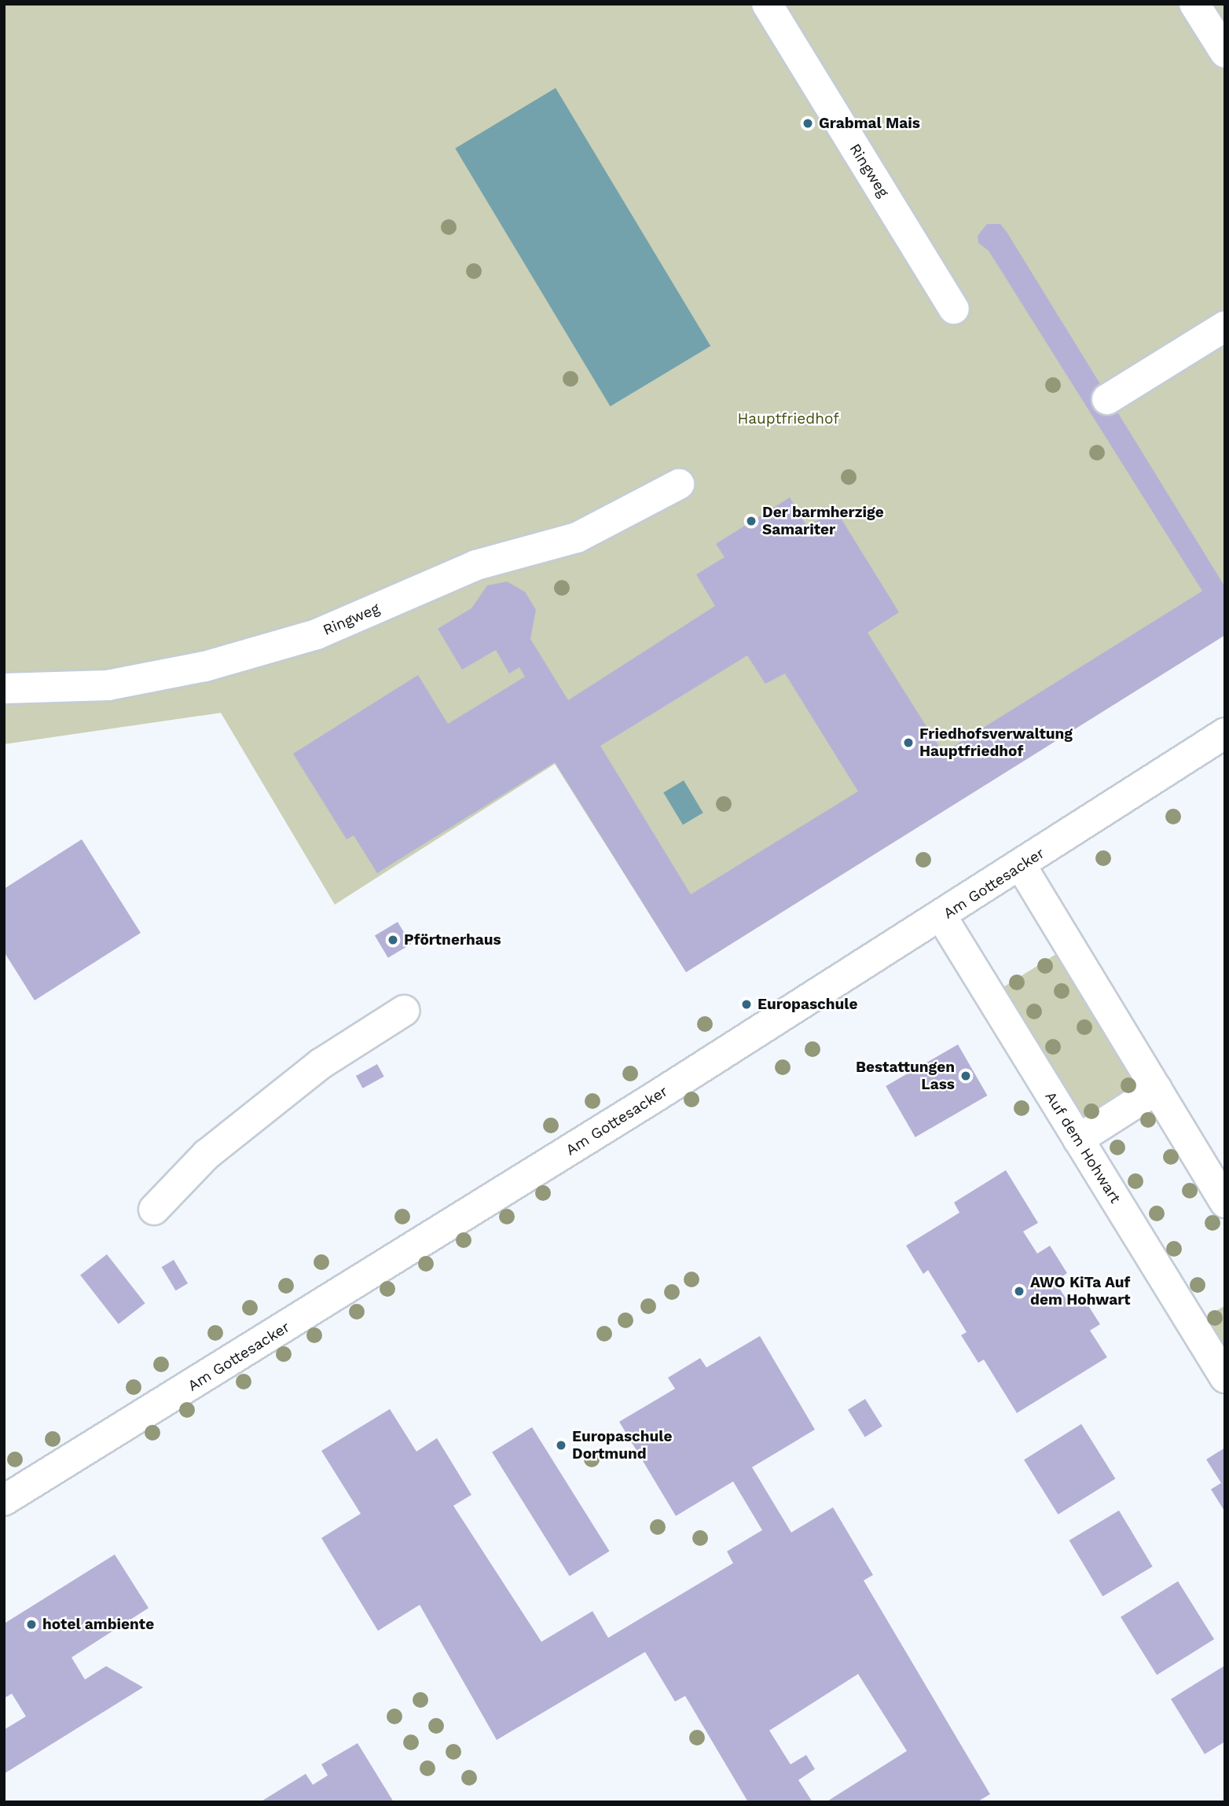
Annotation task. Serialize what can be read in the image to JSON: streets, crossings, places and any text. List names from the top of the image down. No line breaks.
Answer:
{"streets":{"street":["Ringweg","Am Gottesacker","Auf dem Hohwart"]},"crossings":[["Am Gottesacker","Auf dem Hohwart"]],"parks":["Hauptfriedhof"],"places":["Grabmal Mais","Der barmherzige Samariter","Friedhofsverwaltung Hauptfriedhof","Pförtnerhaus","Europaschule","Bestattungen Lass","AWO KiTa Auf dem Hohwart","Europaschule Dortmund","hotel ambiente"]}
